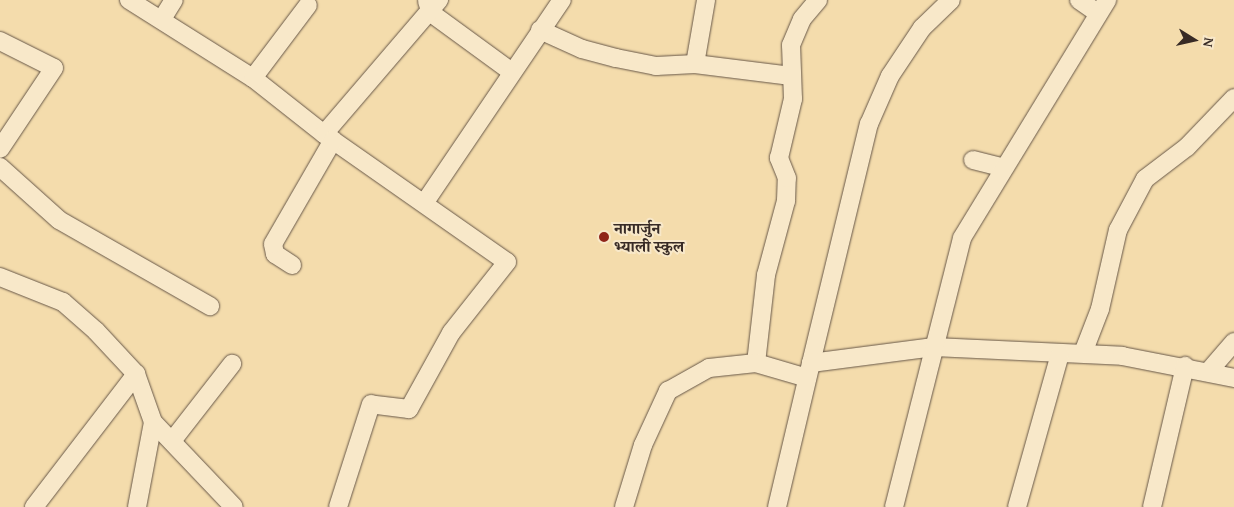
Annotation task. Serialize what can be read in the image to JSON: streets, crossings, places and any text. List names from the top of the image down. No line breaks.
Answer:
{"places":["नागार्जुन भ्याली स्कुल"],"north":"right"}
